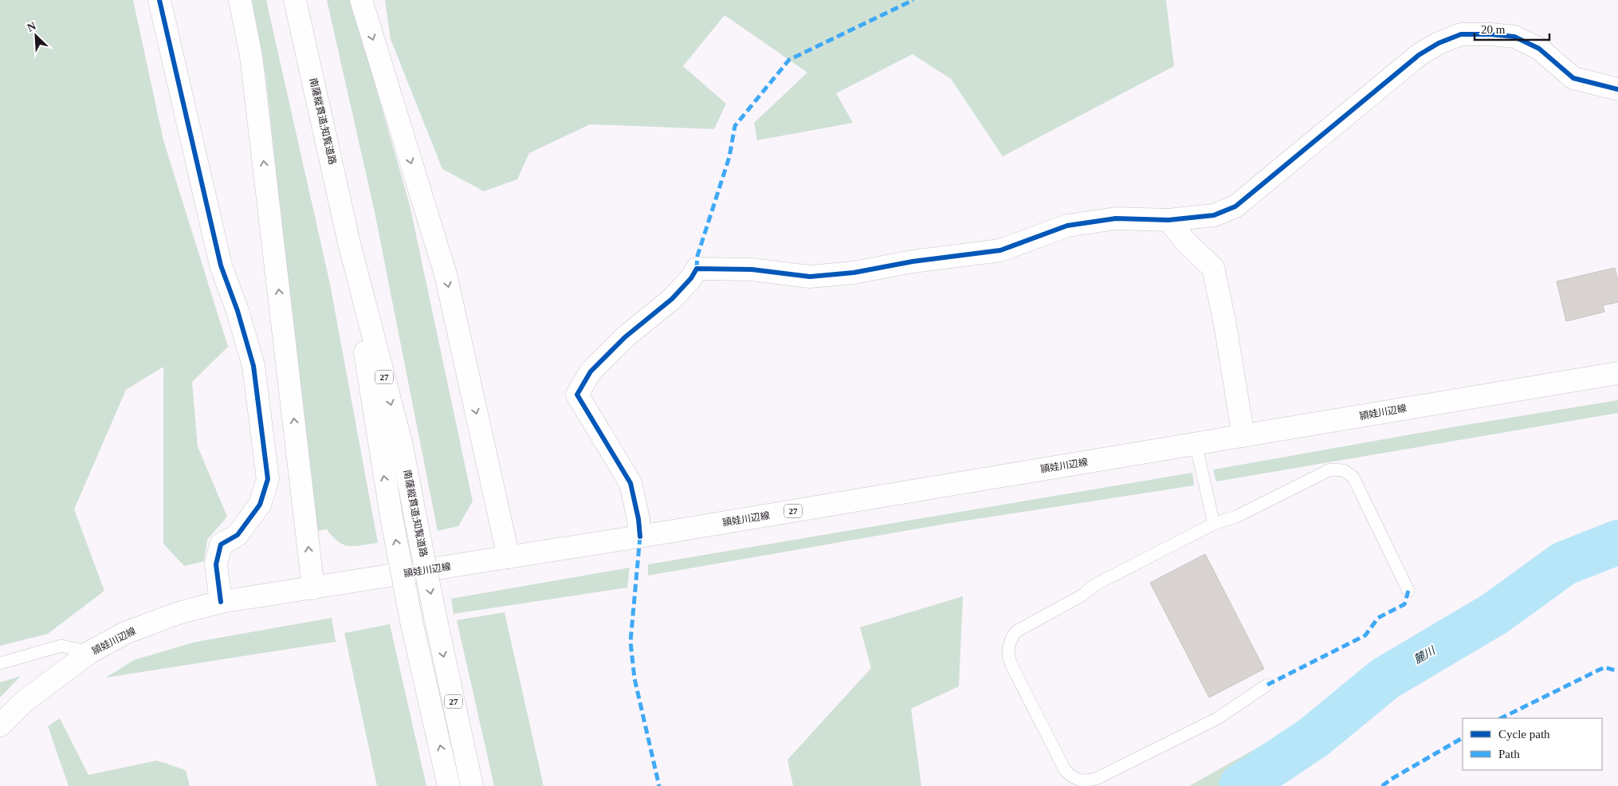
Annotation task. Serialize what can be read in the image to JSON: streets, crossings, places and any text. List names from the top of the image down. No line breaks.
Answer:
{"streets":{"main road":["南薩縦貫道;知覧道路","27","頴娃川辺線"]},"water":["麓川"],"legend":["Cycle path","Path"],"scale_bar":"20 m","north":"top left"}
